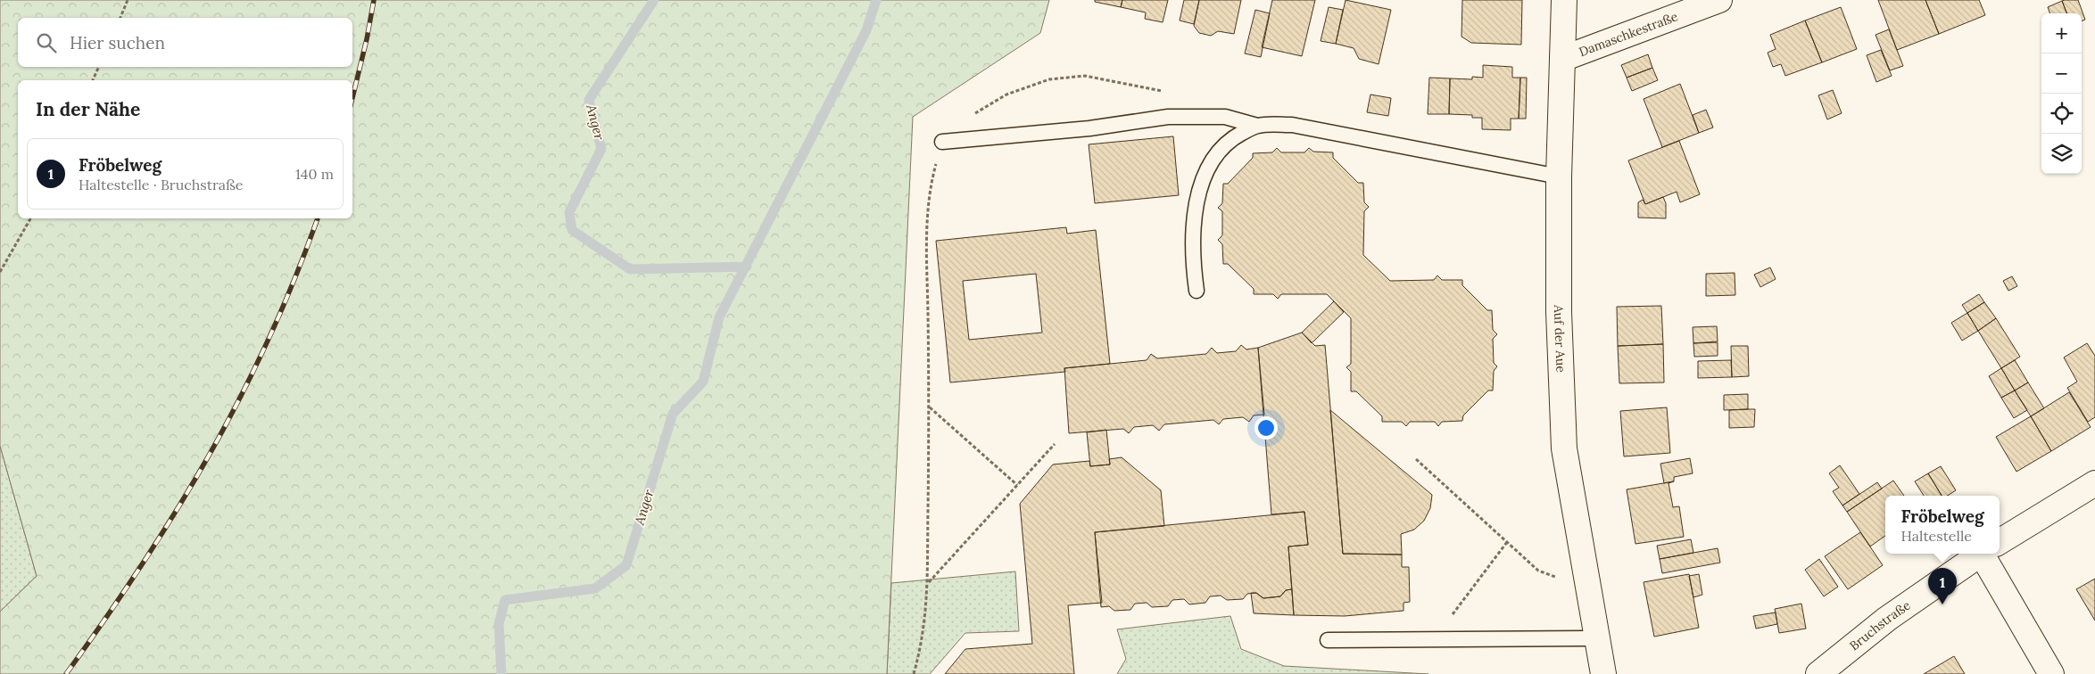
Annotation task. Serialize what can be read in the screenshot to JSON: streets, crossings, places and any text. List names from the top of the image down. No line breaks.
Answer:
{"streets":{"street":["Damaschkestraße","Auf der Aue","Bruchstraße"]},"crossings":[["Damaschkestraße","Auf der Aue"]],"water":["Anger"],"page":{"map_buttons":["+","−"],"search":"Hier suchen","heading":"In der Nähe","list":[{"mark":"1","name":"Fröbelweg","note":"Haltestelle · Bruchstraße","value":"140 m"}],"popup":["Fröbelweg","Haltestelle"],"pins":"1"}}
